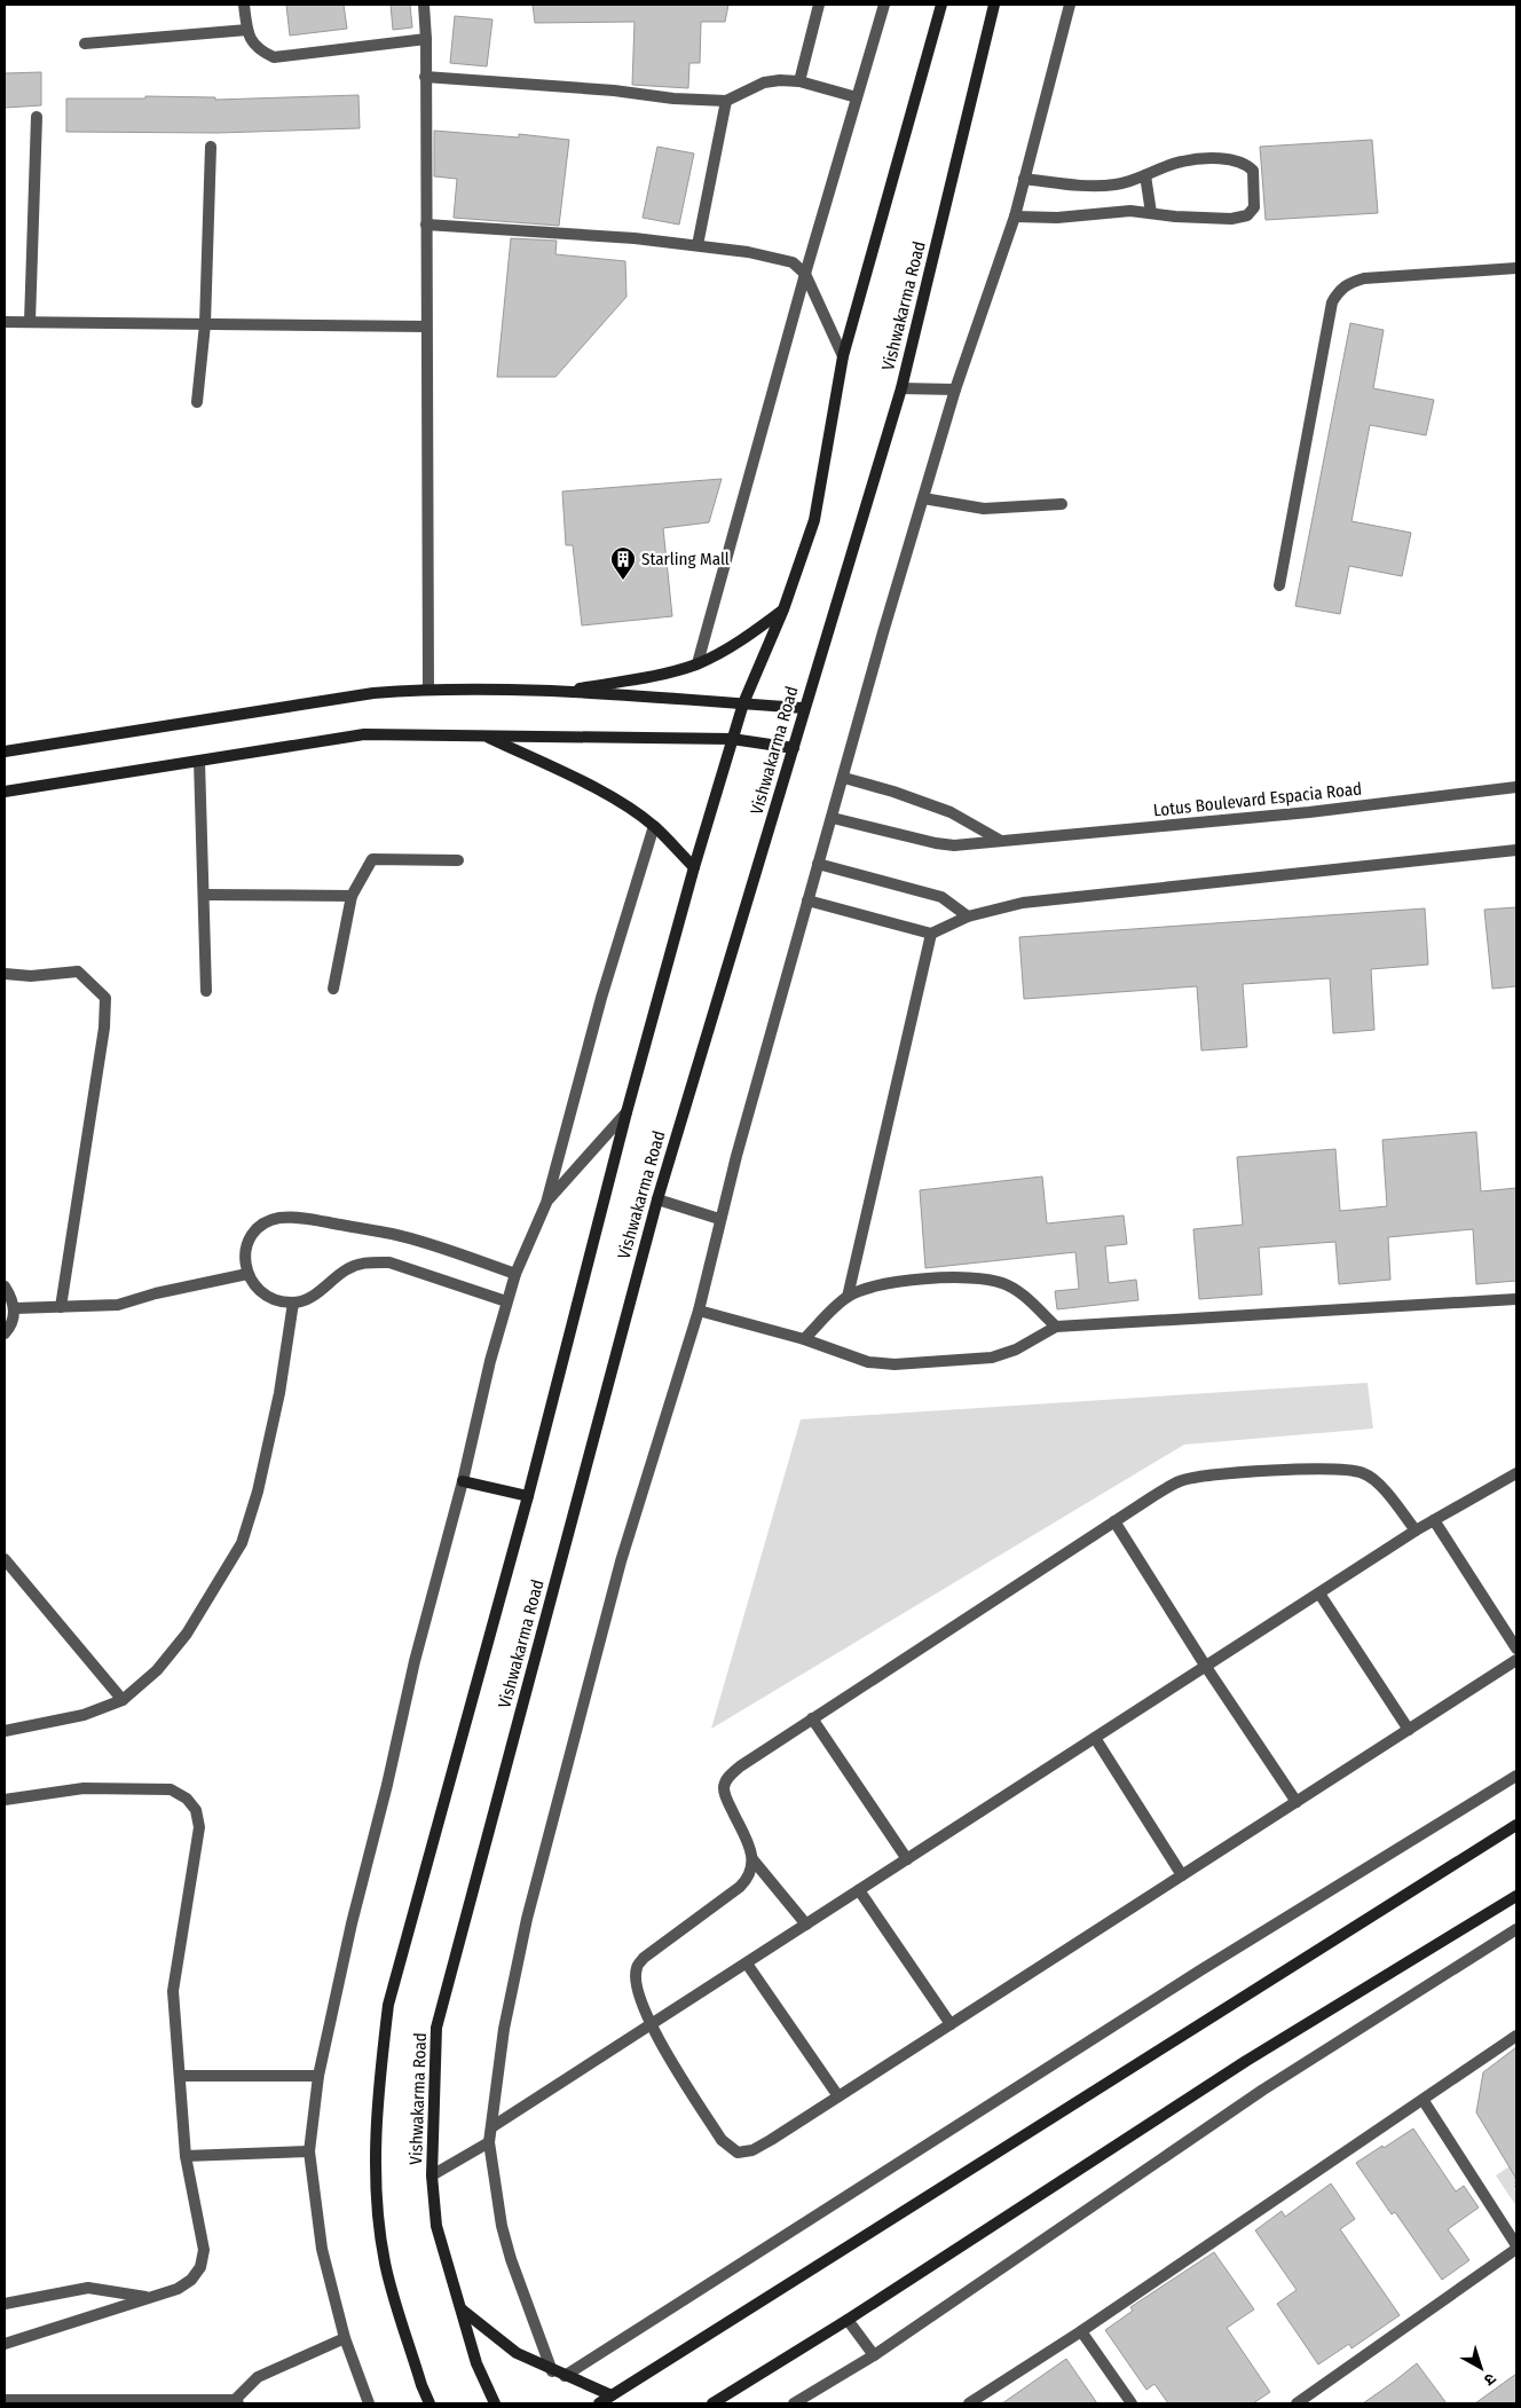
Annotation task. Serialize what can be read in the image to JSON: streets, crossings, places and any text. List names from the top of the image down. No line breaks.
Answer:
{"streets":{"street":["Vishwakarma Road","Lotus Boulevard Espacia Road"]},"places":{"building":["Starling Mall"]},"north":"bottom right"}
